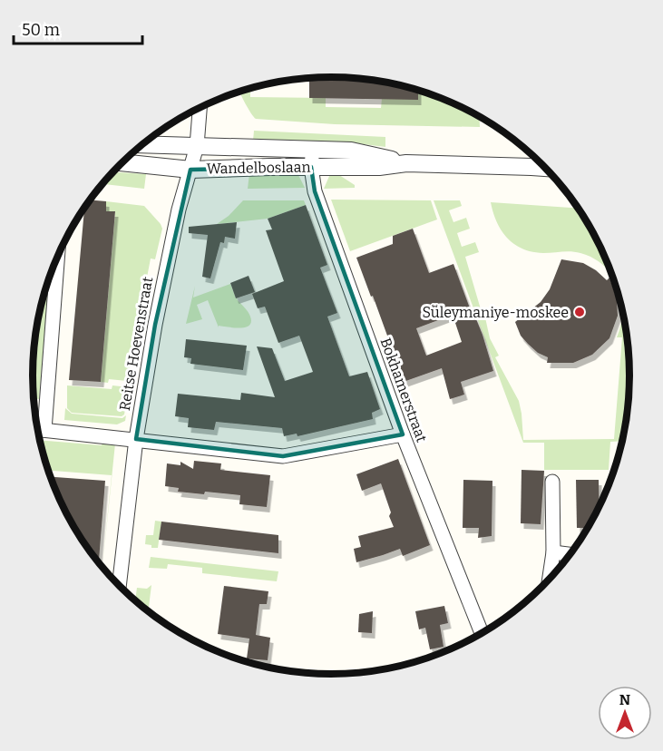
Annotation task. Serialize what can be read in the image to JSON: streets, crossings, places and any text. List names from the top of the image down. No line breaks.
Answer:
{"streets":{"street":["Wandelboslaan","Reitse Hoevenstraat","Bokhamerstraat"]},"crossings":[["Wandelboslaan","Reitse Hoevenstraat"],["Wandelboslaan","Bokhamerstraat"]],"places":["Süleymaniye-moskee"],"scale_bar":"50 m","north":"top"}
